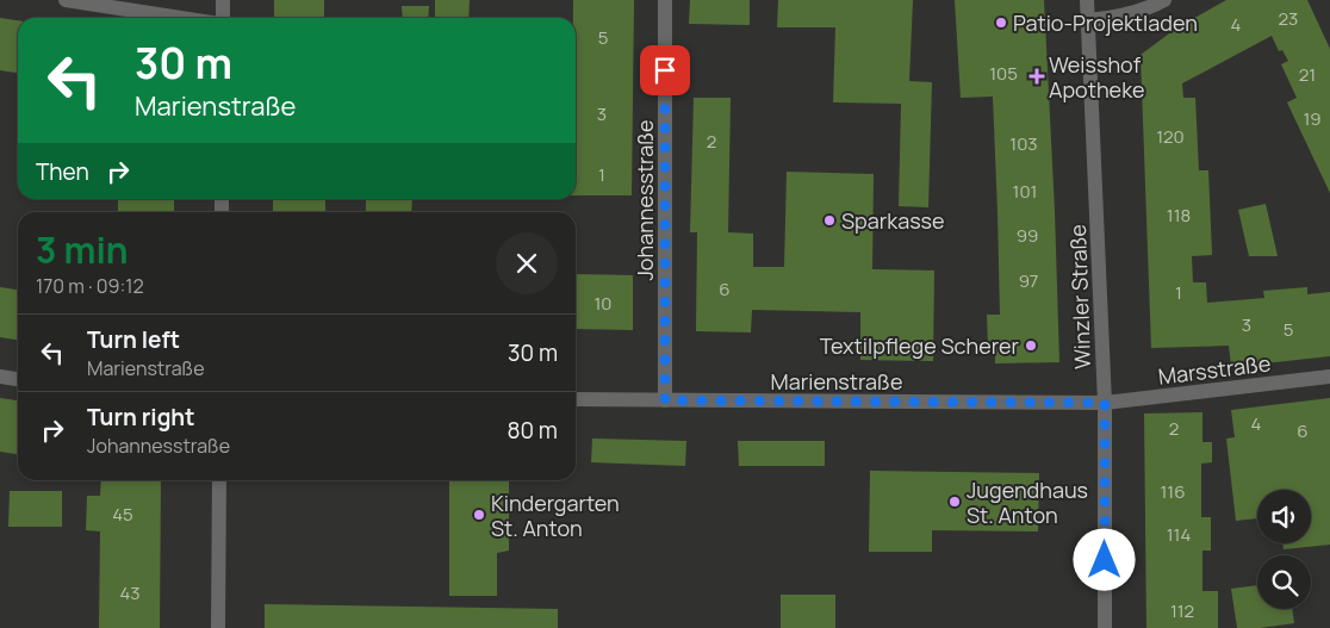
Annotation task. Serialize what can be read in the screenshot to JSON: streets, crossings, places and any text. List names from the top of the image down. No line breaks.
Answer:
{"streets":{"street":["Johannesstraße","Winzler Straße","Marsstraße","Marienstraße"]},"crossings":[["Johannesstraße","Marienstraße"],["Winzler Straße","Marsstraße"],["Winzler Straße","Marienstraße"],["Marsstraße","Marienstraße"]],"places":{"other":["Patio-Projektladen","Sparkasse","Textilpflege Scherer","Jugendhaus St. Anton","Kindergarten St. Anton"],"health":["Weisshof Apotheke"]},"house_numbers":["23","4","5","105","21","3","19","120","2","103","1","101","118","99","97","6","1","10","3","5","4","2","6","116","45","114","43","112"],"page":{"turn":["30 m","Marienstraße"],"then":"Then","heading":["3 min","170 m · 09:12"],"list":[{"name":"Turn left","note":"Marienstraße","value":"30 m"},{"name":"Turn right","note":"Johannesstraße","value":"80 m"}]}}
